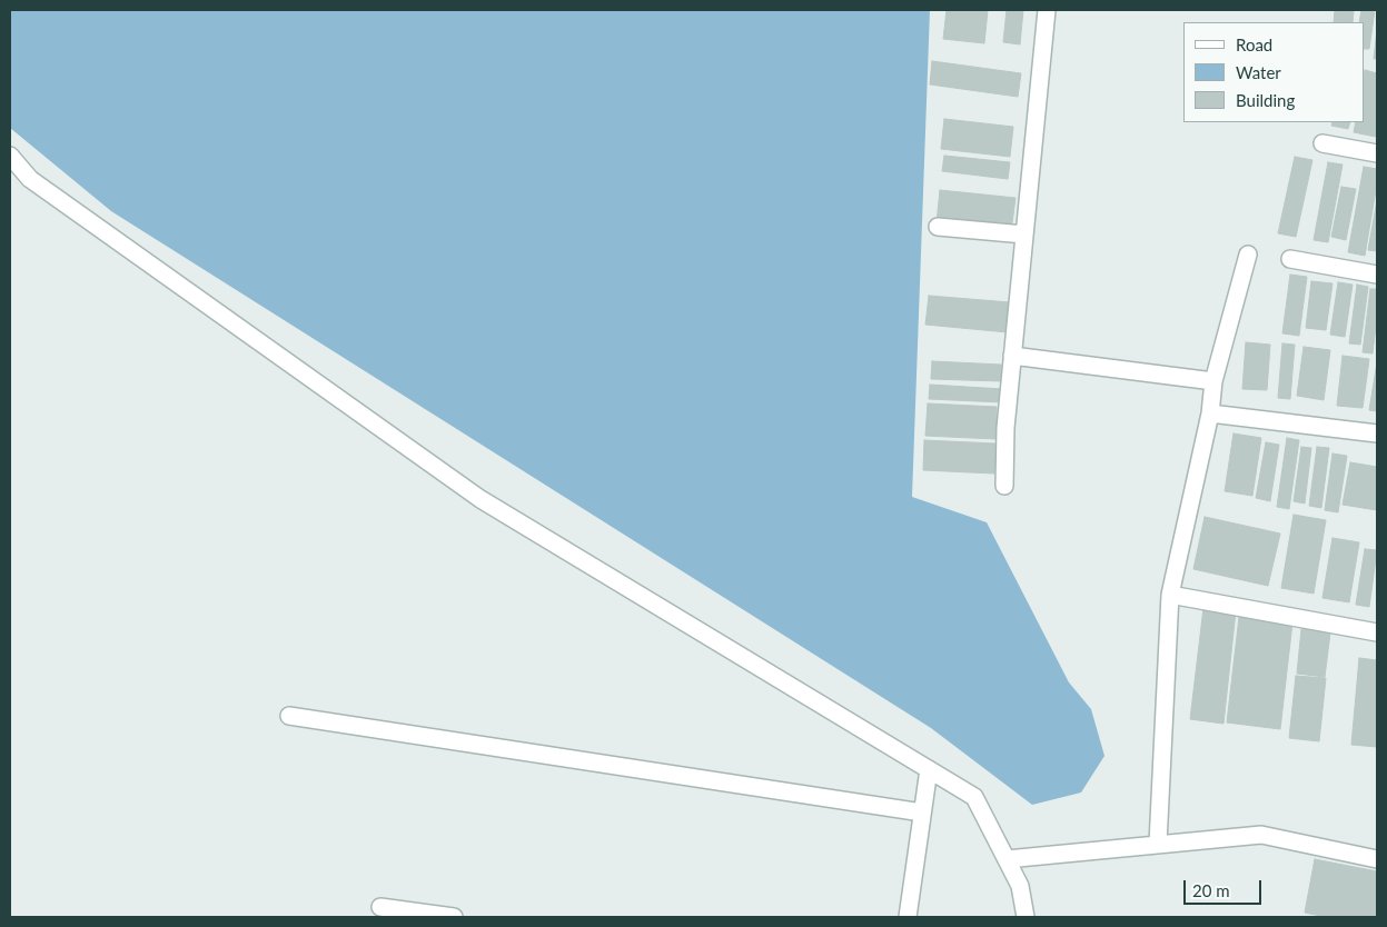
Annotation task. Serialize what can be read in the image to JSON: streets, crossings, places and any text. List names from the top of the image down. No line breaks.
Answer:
{"legend":["Road","Water","Building"],"scale_bar":"20 m"}
